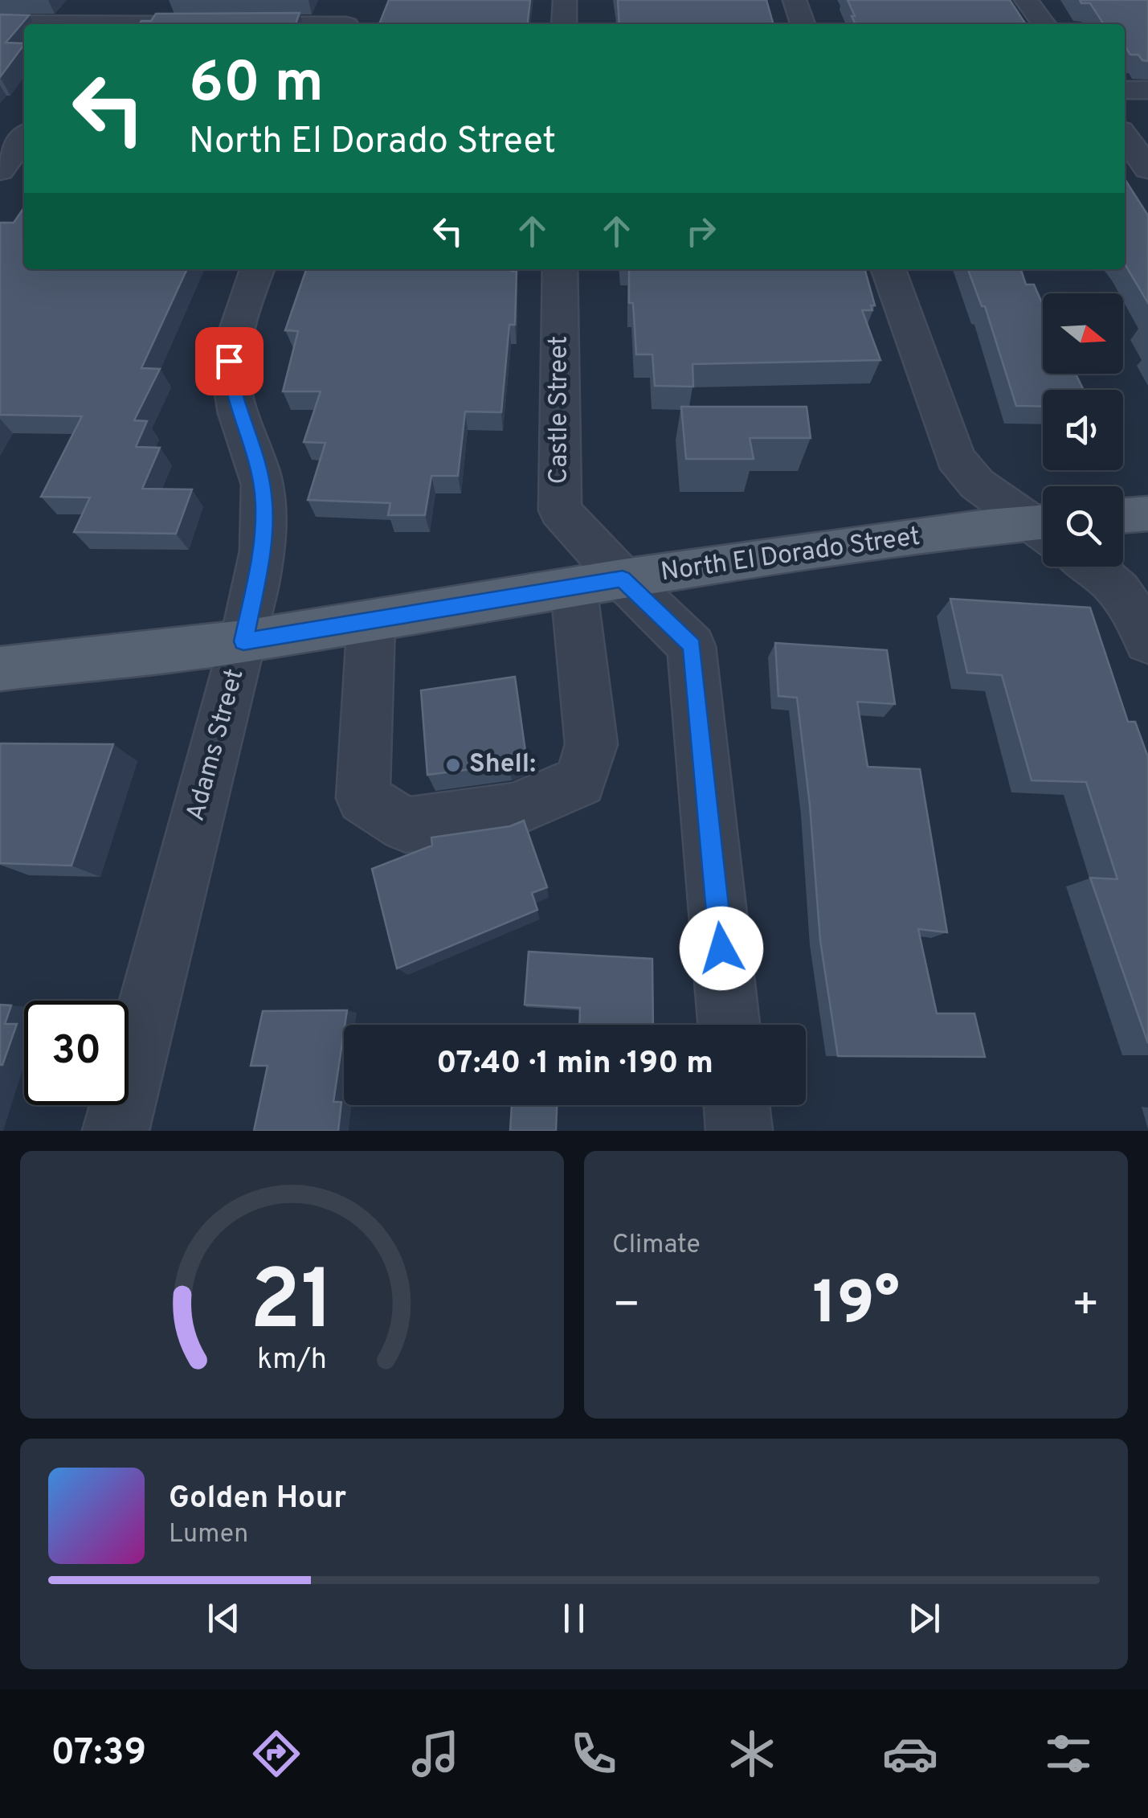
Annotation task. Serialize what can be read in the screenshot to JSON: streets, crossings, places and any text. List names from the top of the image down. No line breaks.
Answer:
{"streets":{"main road":["North El Dorado Street"],"street":["Castle Street","Adams Street"]},"crossings":[["Castle Street","North El Dorado Street"],["North El Dorado Street","Adams Street"]],"places":["Shell:"],"north":"right","page":{"turn":["60 m","North El Dorado Street"],"limit":"30","trip":"07:40 · 1 min · 190 m","tile":"Climate","heat":["−","19°","+"],"song":["Golden Hour","Lumen"],"tabs":"07:39","gauge":["21","km/h"]}}
